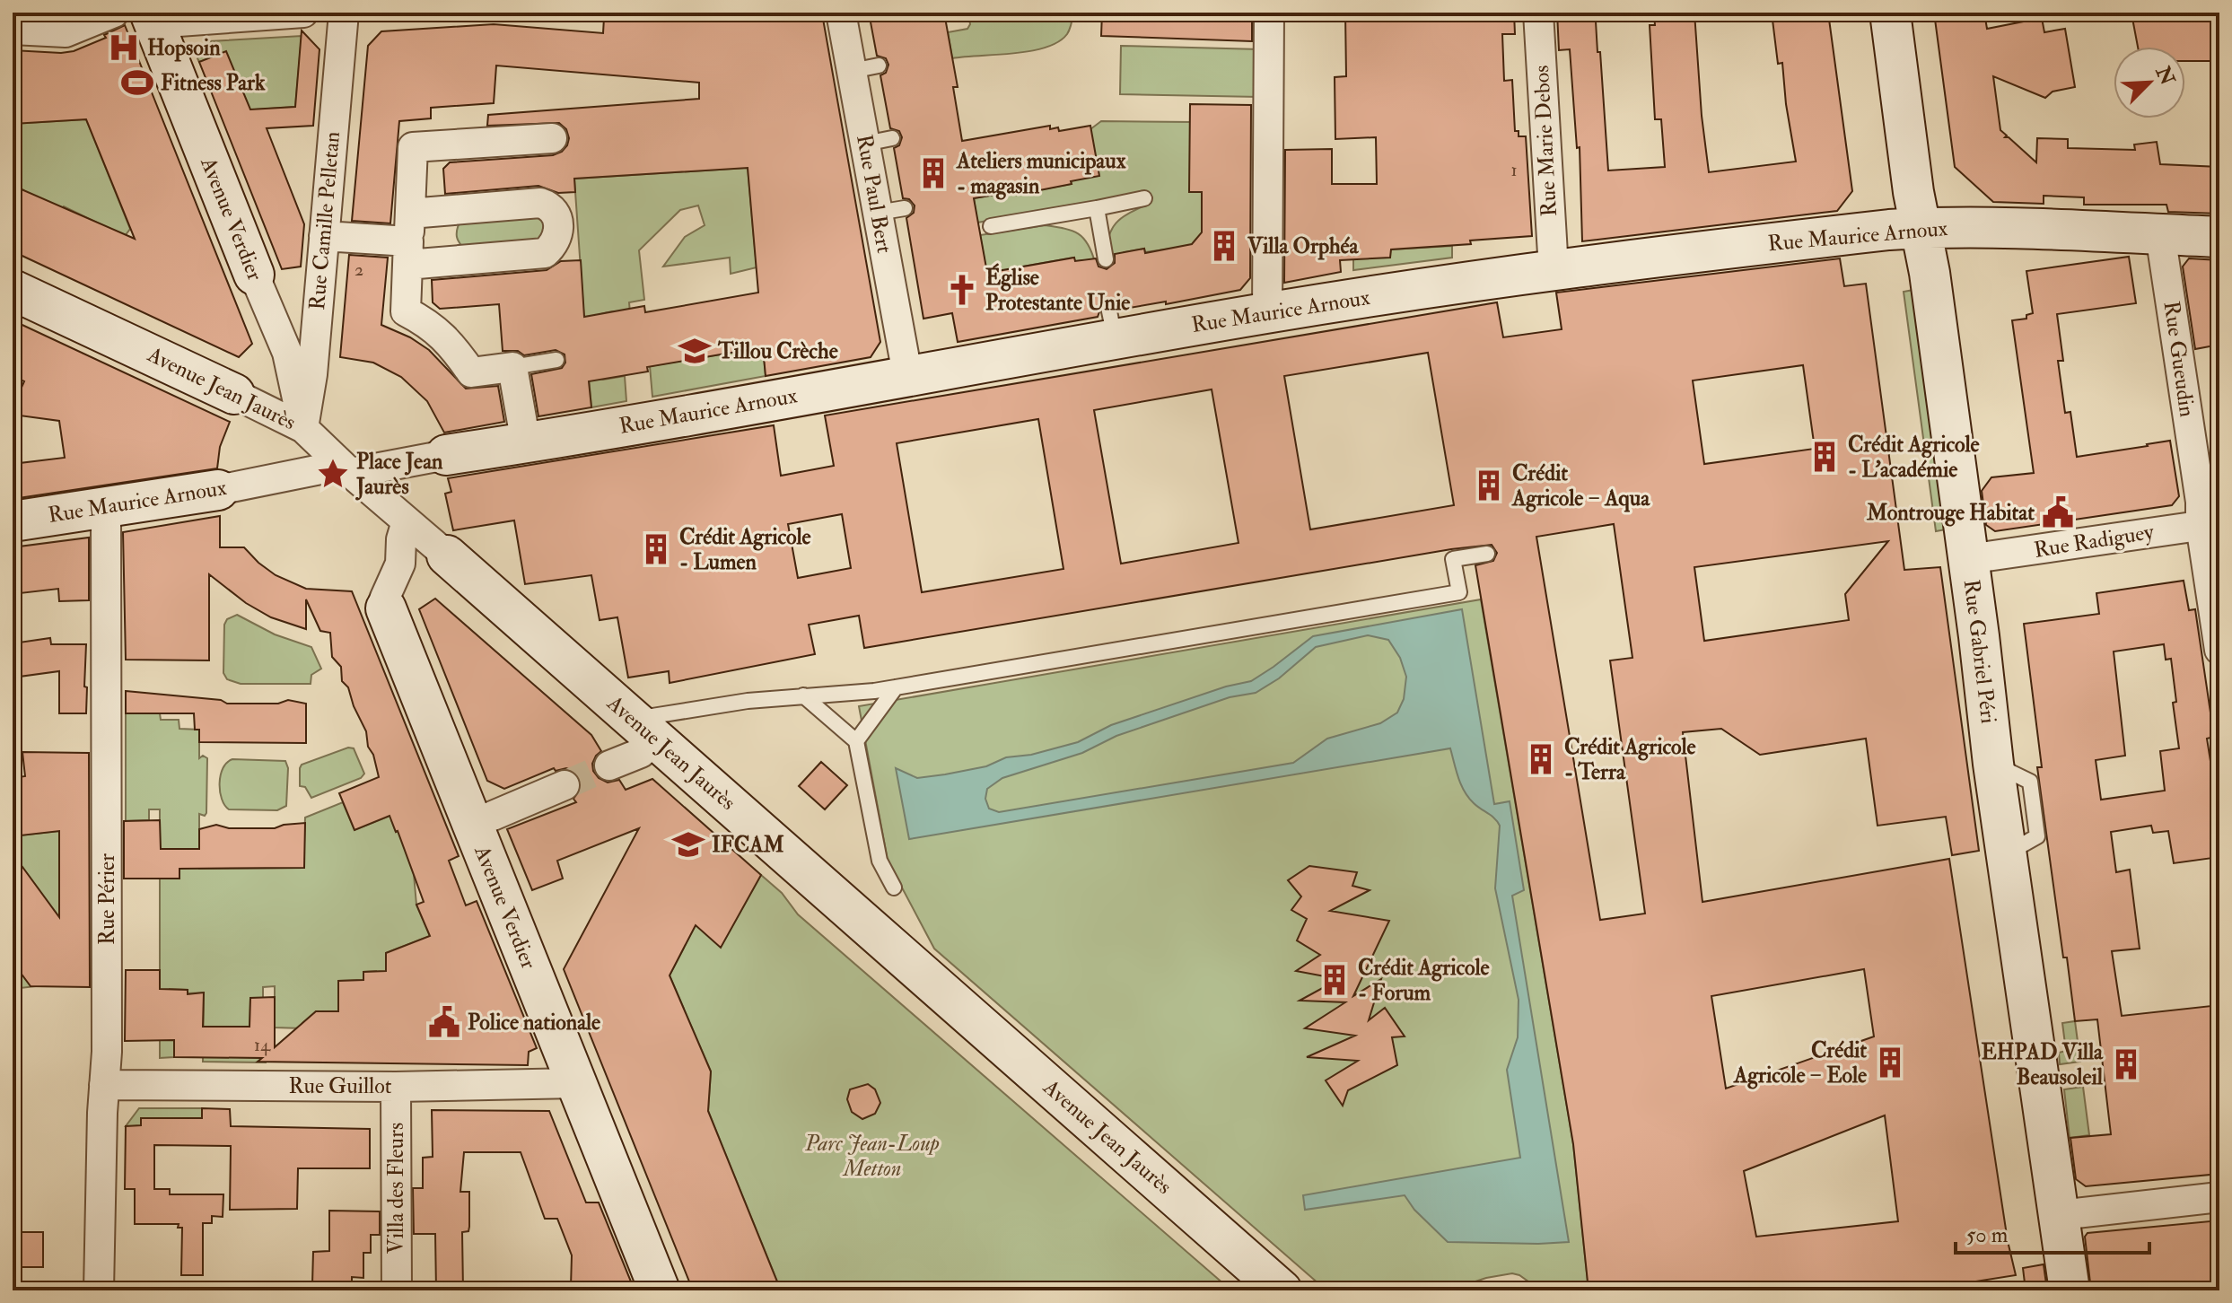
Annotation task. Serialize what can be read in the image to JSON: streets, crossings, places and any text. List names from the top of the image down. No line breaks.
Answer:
{"streets":{"street":["Rue Marie Debos","Rue Paul Bert","Avenue Verdier","Rue Camille Pelletan","Rue Maurice Arnoux","Rue Gueudin","Avenue Jean Jaurès","Rue Radiguey","Rue Gabriel Péri","Rue Périer","Rue Guillot","Villa des Fleurs"]},"crossings":[["Rue Marie Debos","Rue Maurice Arnoux"],["Rue Paul Bert","Rue Maurice Arnoux"],["Avenue Verdier","Rue Camille Pelletan"],["Avenue Verdier","Avenue Jean Jaurès"],["Avenue Verdier","Rue Guillot"],["Rue Camille Pelletan","Avenue Jean Jaurès"],["Rue Maurice Arnoux","Rue Gueudin"],["Rue Maurice Arnoux","Avenue Jean Jaurès"],["Rue Maurice Arnoux","Rue Gabriel Péri"],["Rue Maurice Arnoux","Rue Périer"],["Rue Gueudin","Rue Radiguey"],["Rue Radiguey","Rue Gabriel Péri"],["Rue Périer","Rue Guillot"],["Rue Guillot","Villa des Fleurs"]],"parks":["Parc Jean-Loup Metton"],"places":{"hospital":["Hopsoin"],"sports":["Fitness Park"],"building":["Ateliers municipaux - magasin","Villa Orphéa","Crédit Agricole - L'académie","Crédit Agricole − Aqua","Crédit Agricole - Lumen","Crédit Agricole - Terra","Crédit Agricole - Forum","Crédit Agricole − Eole","EHPAD Villa Beausoleil"],"church":["Église Protestante Unie"],"school or university":["Tillou Crèche","IFCAM"],"place":["Place Jean Jaurès"],"public building":["Montrouge Habitat","Police nationale"]},"house_numbers":["1","2","14"],"scale_bar":"50 m","north":"top right"}
